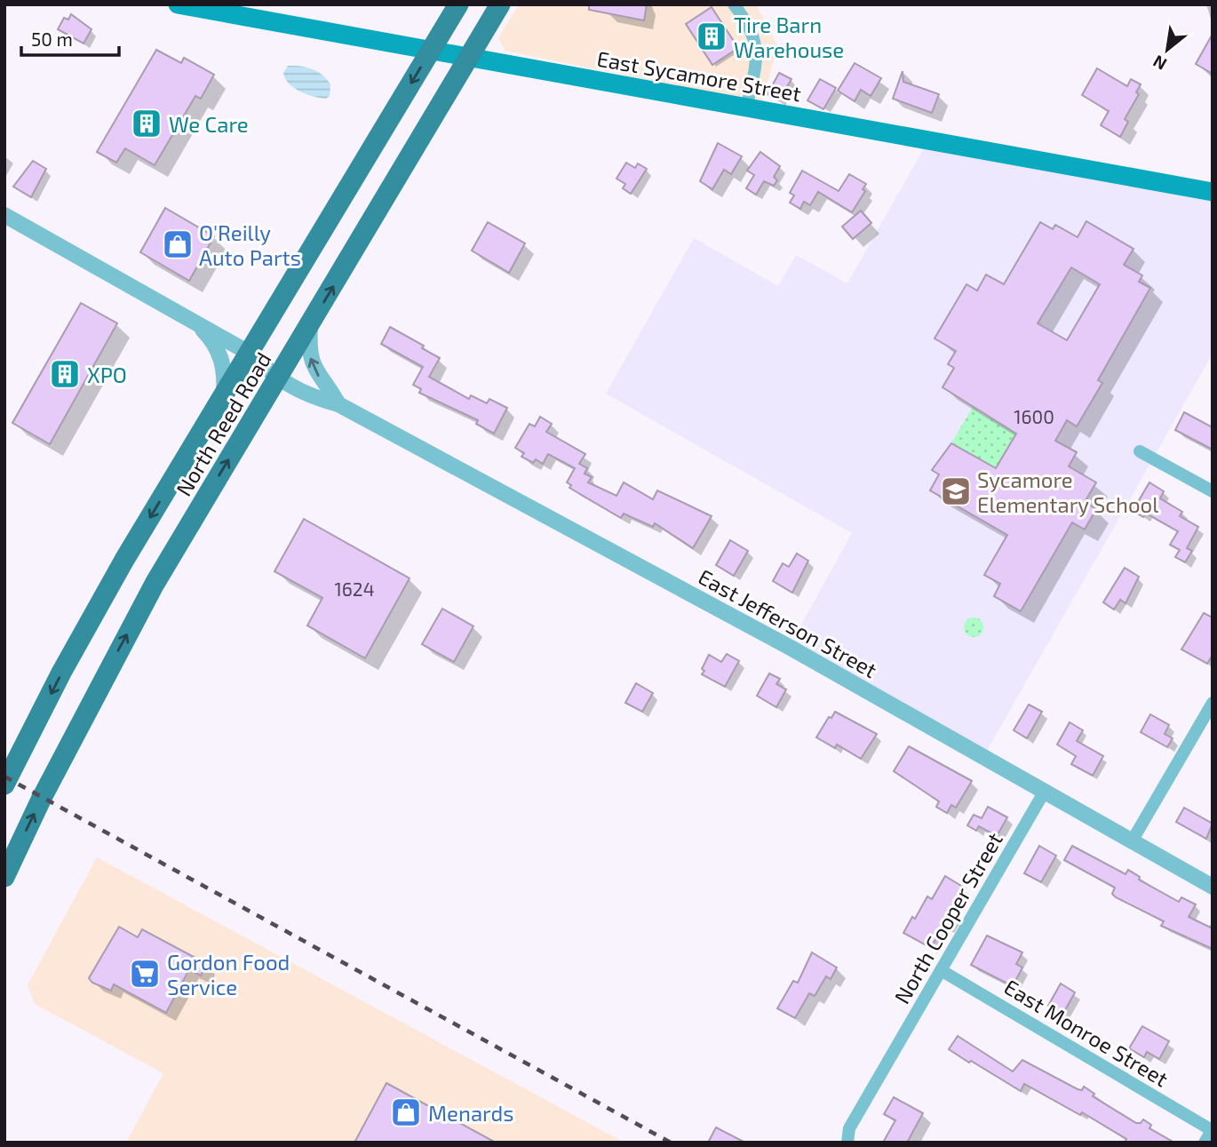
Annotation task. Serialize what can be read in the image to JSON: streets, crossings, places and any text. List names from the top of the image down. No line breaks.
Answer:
{"streets":{"main road":["East Sycamore Street","North Reed Road"],"street":["East Jefferson Street","North Cooper Street","East Monroe Street"]},"crossings":[["East Sycamore Street","North Reed Road"],["North Reed Road","East Jefferson Street"],["East Jefferson Street","North Cooper Street"],["North Cooper Street","East Monroe Street"]],"places":{"building":["Tire Barn Warehouse","We Care","XPO"],"shop":["O'Reilly Auto Parts","Menards"],"school or university":["Sycamore Elementary School"],"supermarket":["Gordon Food Service"]},"house_numbers":["1600","1624"],"scale_bar":"50 m","north":"bottom left"}
